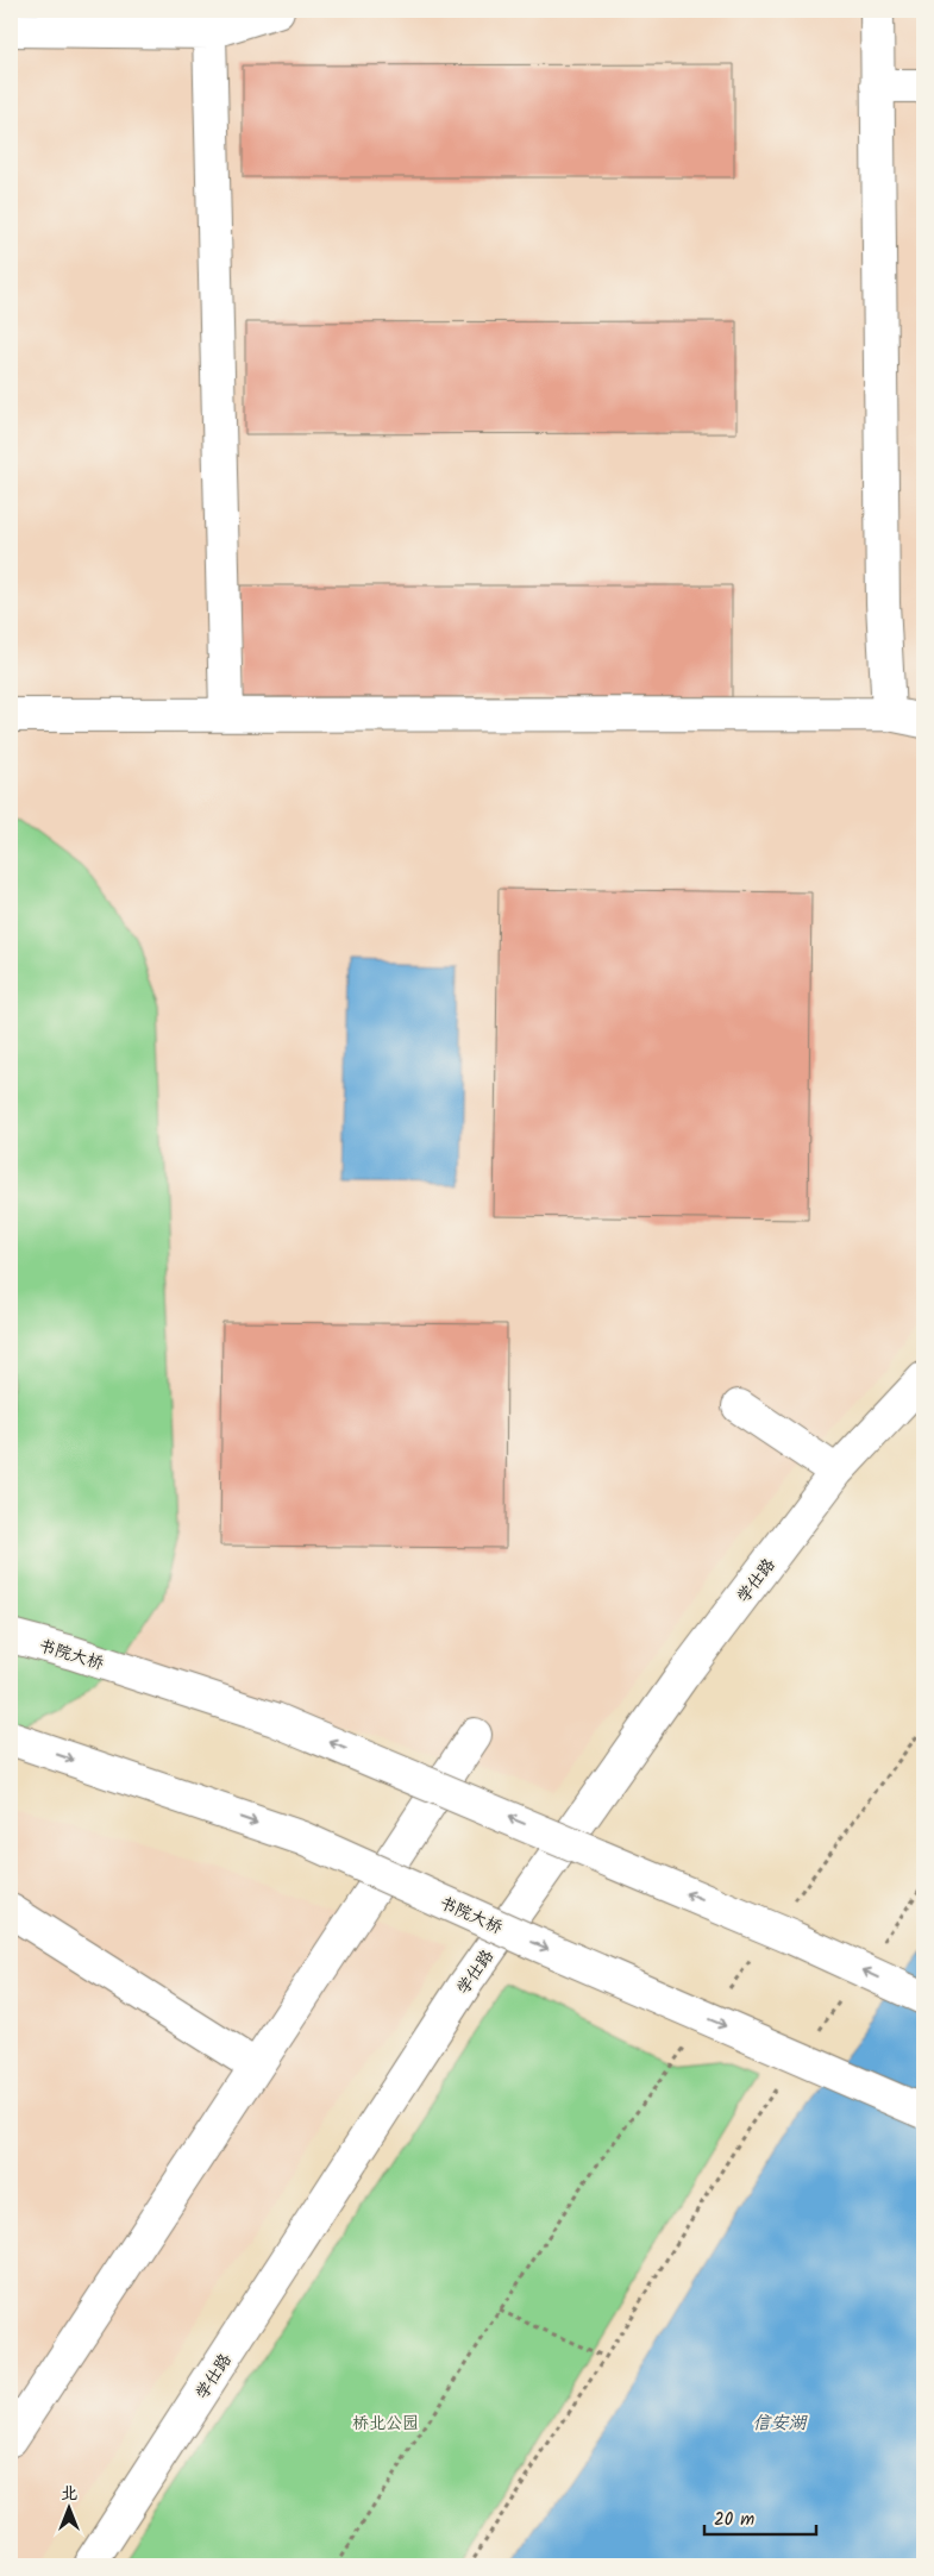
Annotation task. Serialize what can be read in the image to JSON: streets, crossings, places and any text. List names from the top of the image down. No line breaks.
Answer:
{"streets":{"street":["学仕路","书院大桥"]},"water":["信安湖"],"parks":["桥北公园"],"scale_bar":"20 m","north":"top"}
